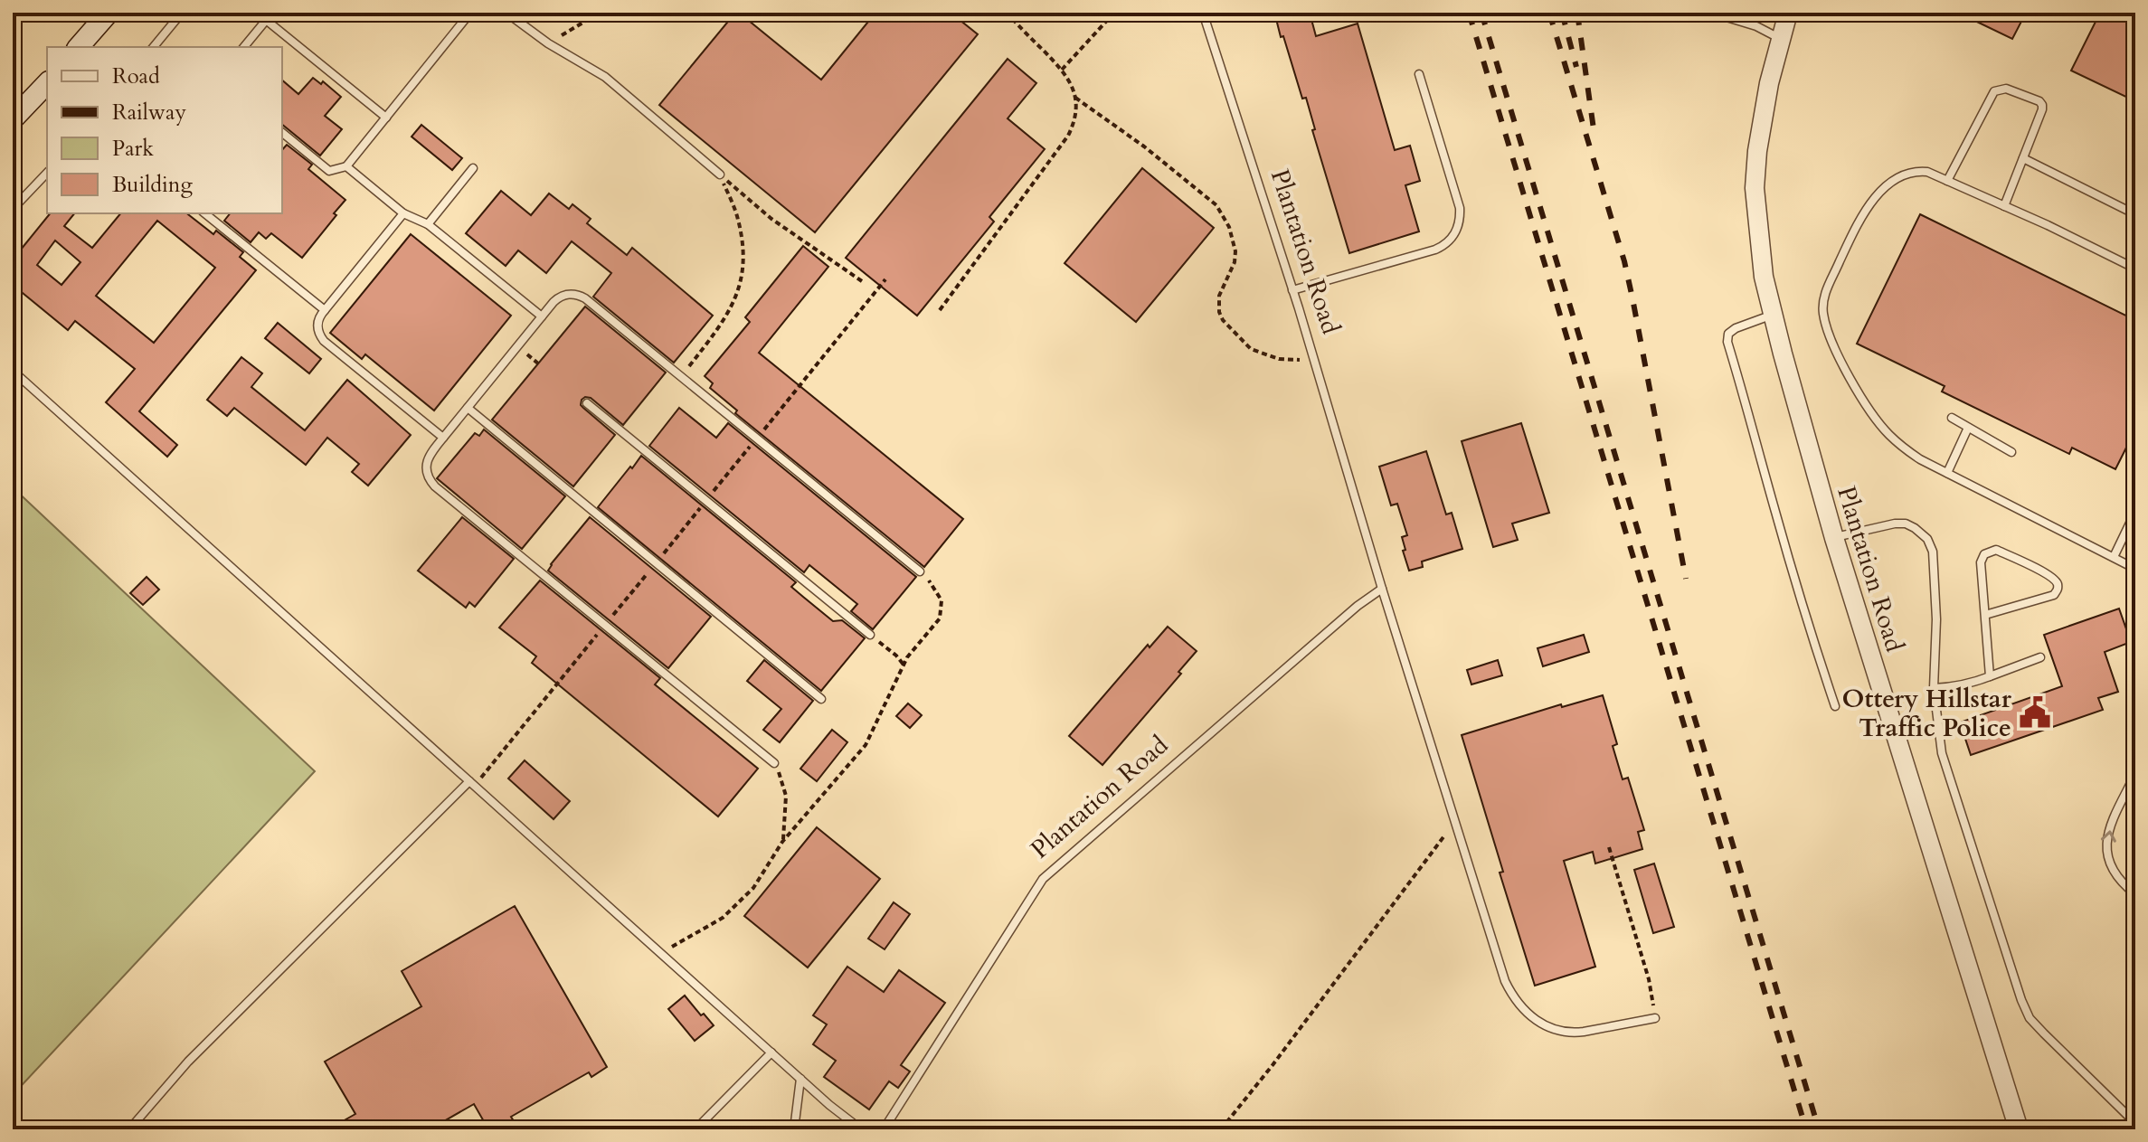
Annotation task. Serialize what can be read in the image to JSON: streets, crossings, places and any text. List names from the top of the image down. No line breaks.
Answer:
{"streets":{"street":["Plantation Road"]},"places":{"public building":["Ottery Hillstar Traffic Police"]},"legend":["Road","Railway","Park","Building"]}
